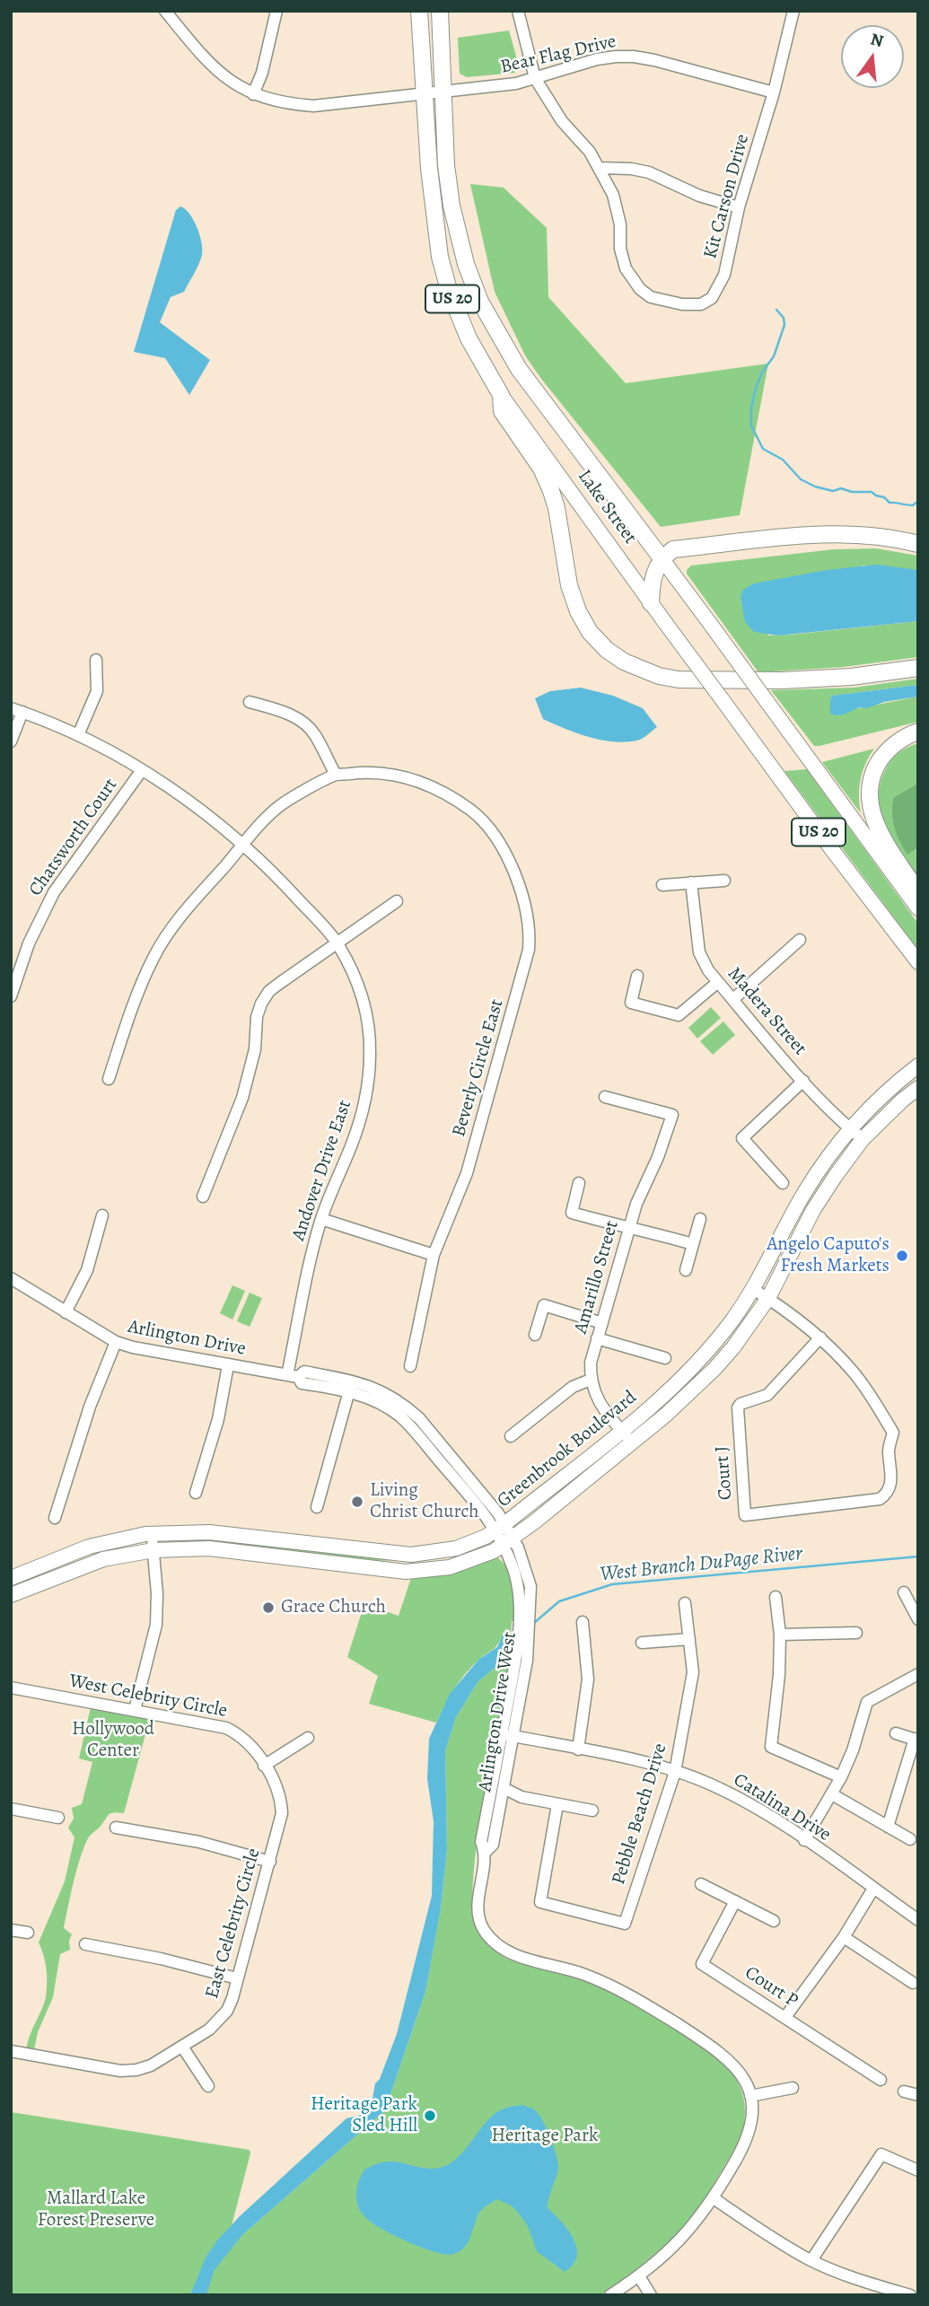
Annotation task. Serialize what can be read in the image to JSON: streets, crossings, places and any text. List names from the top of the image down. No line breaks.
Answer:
{"streets":{"highway":["US 20","Lake Street"],"main road":["Greenbrook Boulevard"],"street":["Bear Flag Drive","Kit Carson Drive","Chatsworth Court","Madera Street","Beverly Circle East","Andover Drive East","Amarillo Street","Arlington Drive","Court J","West Celebrity Circle","Arlington Drive West","Catalina Drive","Pebble Beach Drive","East Celebrity Circle","Court P"]},"crossings":[["Bear Flag Drive","Kit Carson Drive"],["Bear Flag Drive","Lake Street"],["Chatsworth Court","Andover Drive East"],["Madera Street","Greenbrook Boulevard"],["Andover Drive East","Arlington Drive"],["Amarillo Street","Greenbrook Boulevard"],["Arlington Drive","Greenbrook Boulevard"],["Arlington Drive","Arlington Drive West"],["Greenbrook Boulevard","Arlington Drive West"],["West Celebrity Circle","East Celebrity Circle"],["Arlington Drive West","Catalina Drive"],["Catalina Drive","Pebble Beach Drive"]],"water":["West Branch DuPage River"],"parks":["Hollywood Center","Heritage Park","Mallard Lake Forest Preserve"],"places":["Angelo Caputo's Fresh Markets","Living Christ Church","Grace Church","Heritage Park Sled Hill"],"north":"top"}
